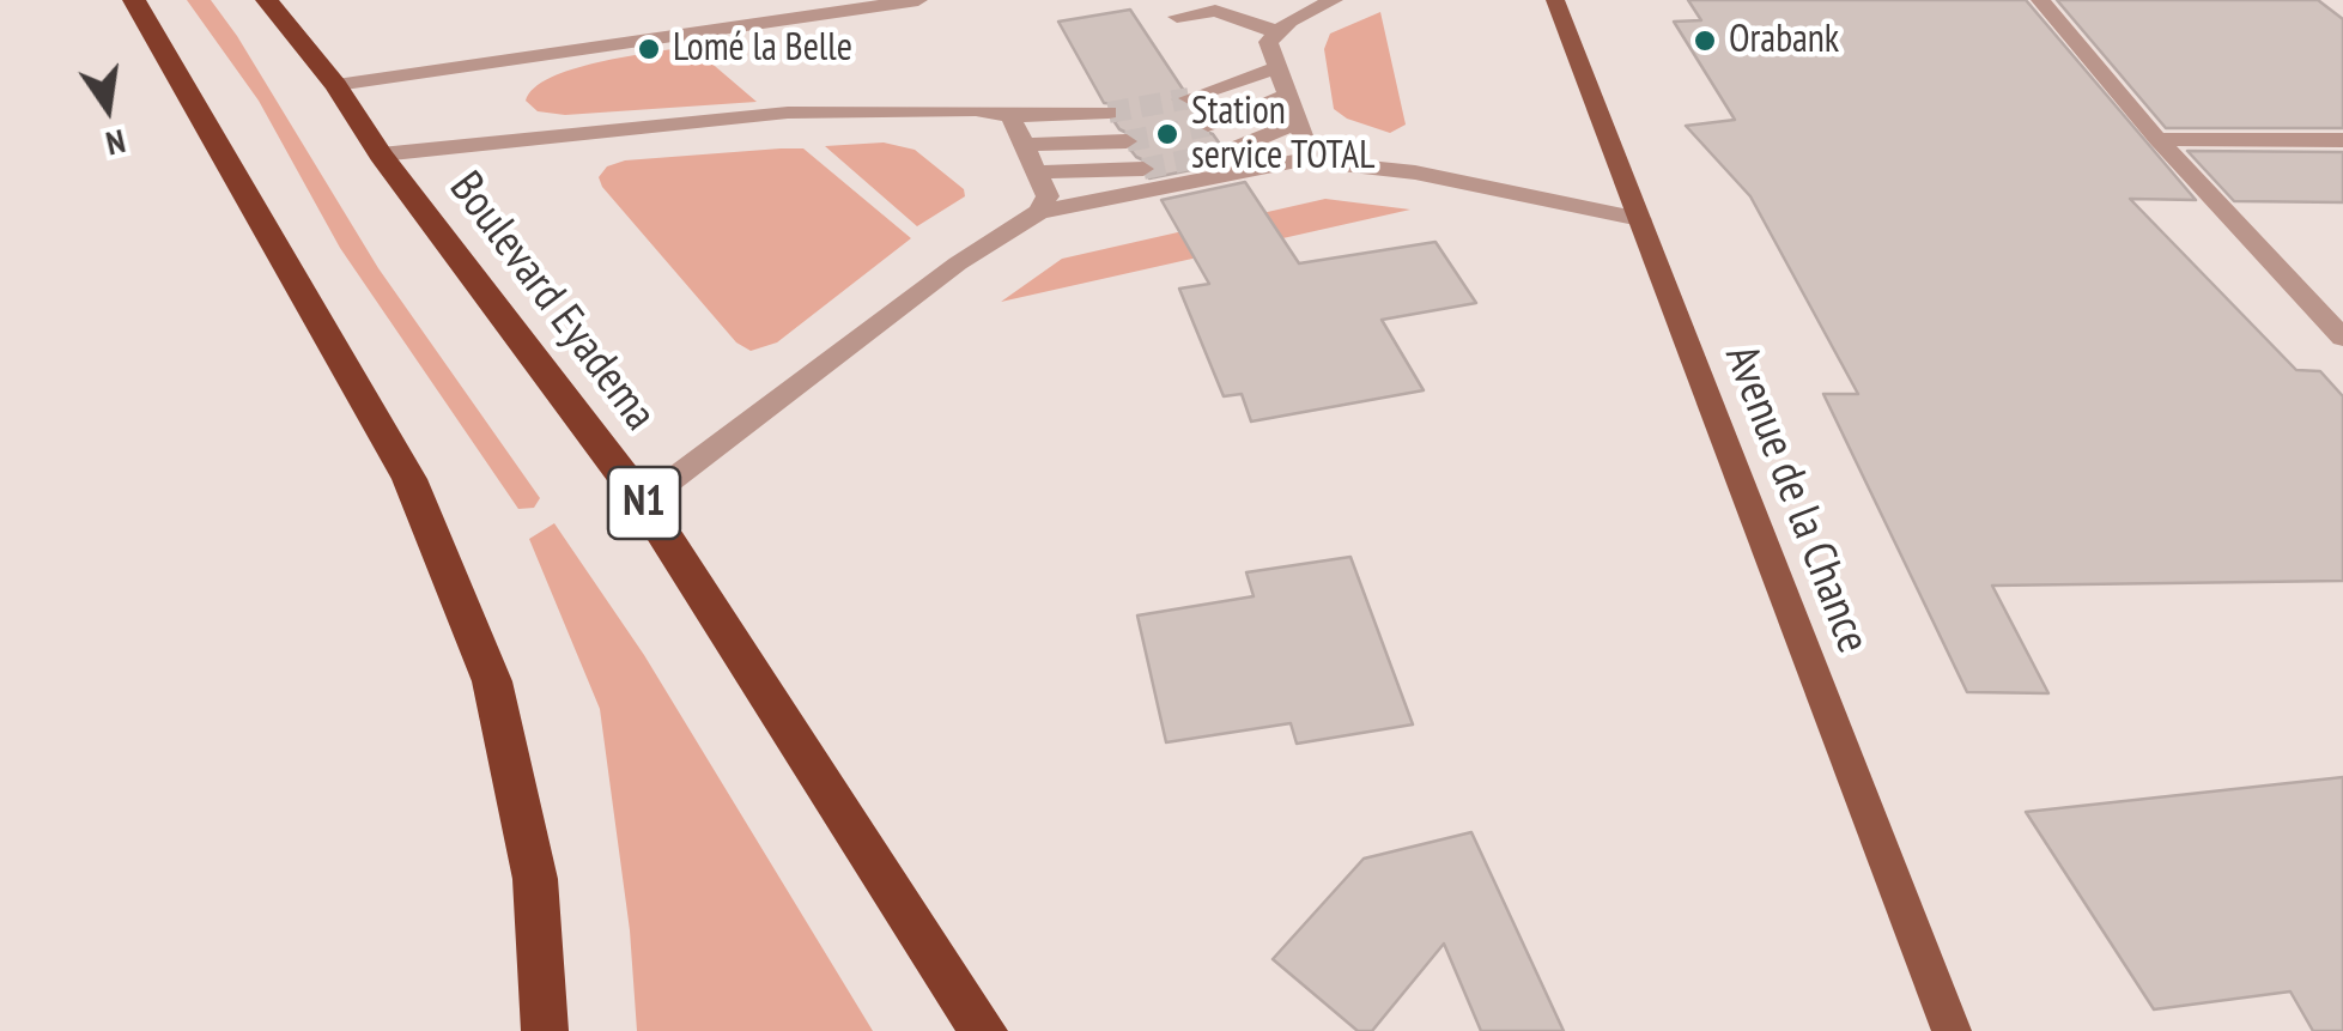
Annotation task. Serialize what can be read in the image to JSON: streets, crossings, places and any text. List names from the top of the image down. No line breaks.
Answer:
{"streets":{"highway":["Boulevard Eyadema","N1"],"main road":["Avenue de la Chance"]},"places":["Orabank","Lomé la Belle","Station service TOTAL"],"north":"bottom"}
